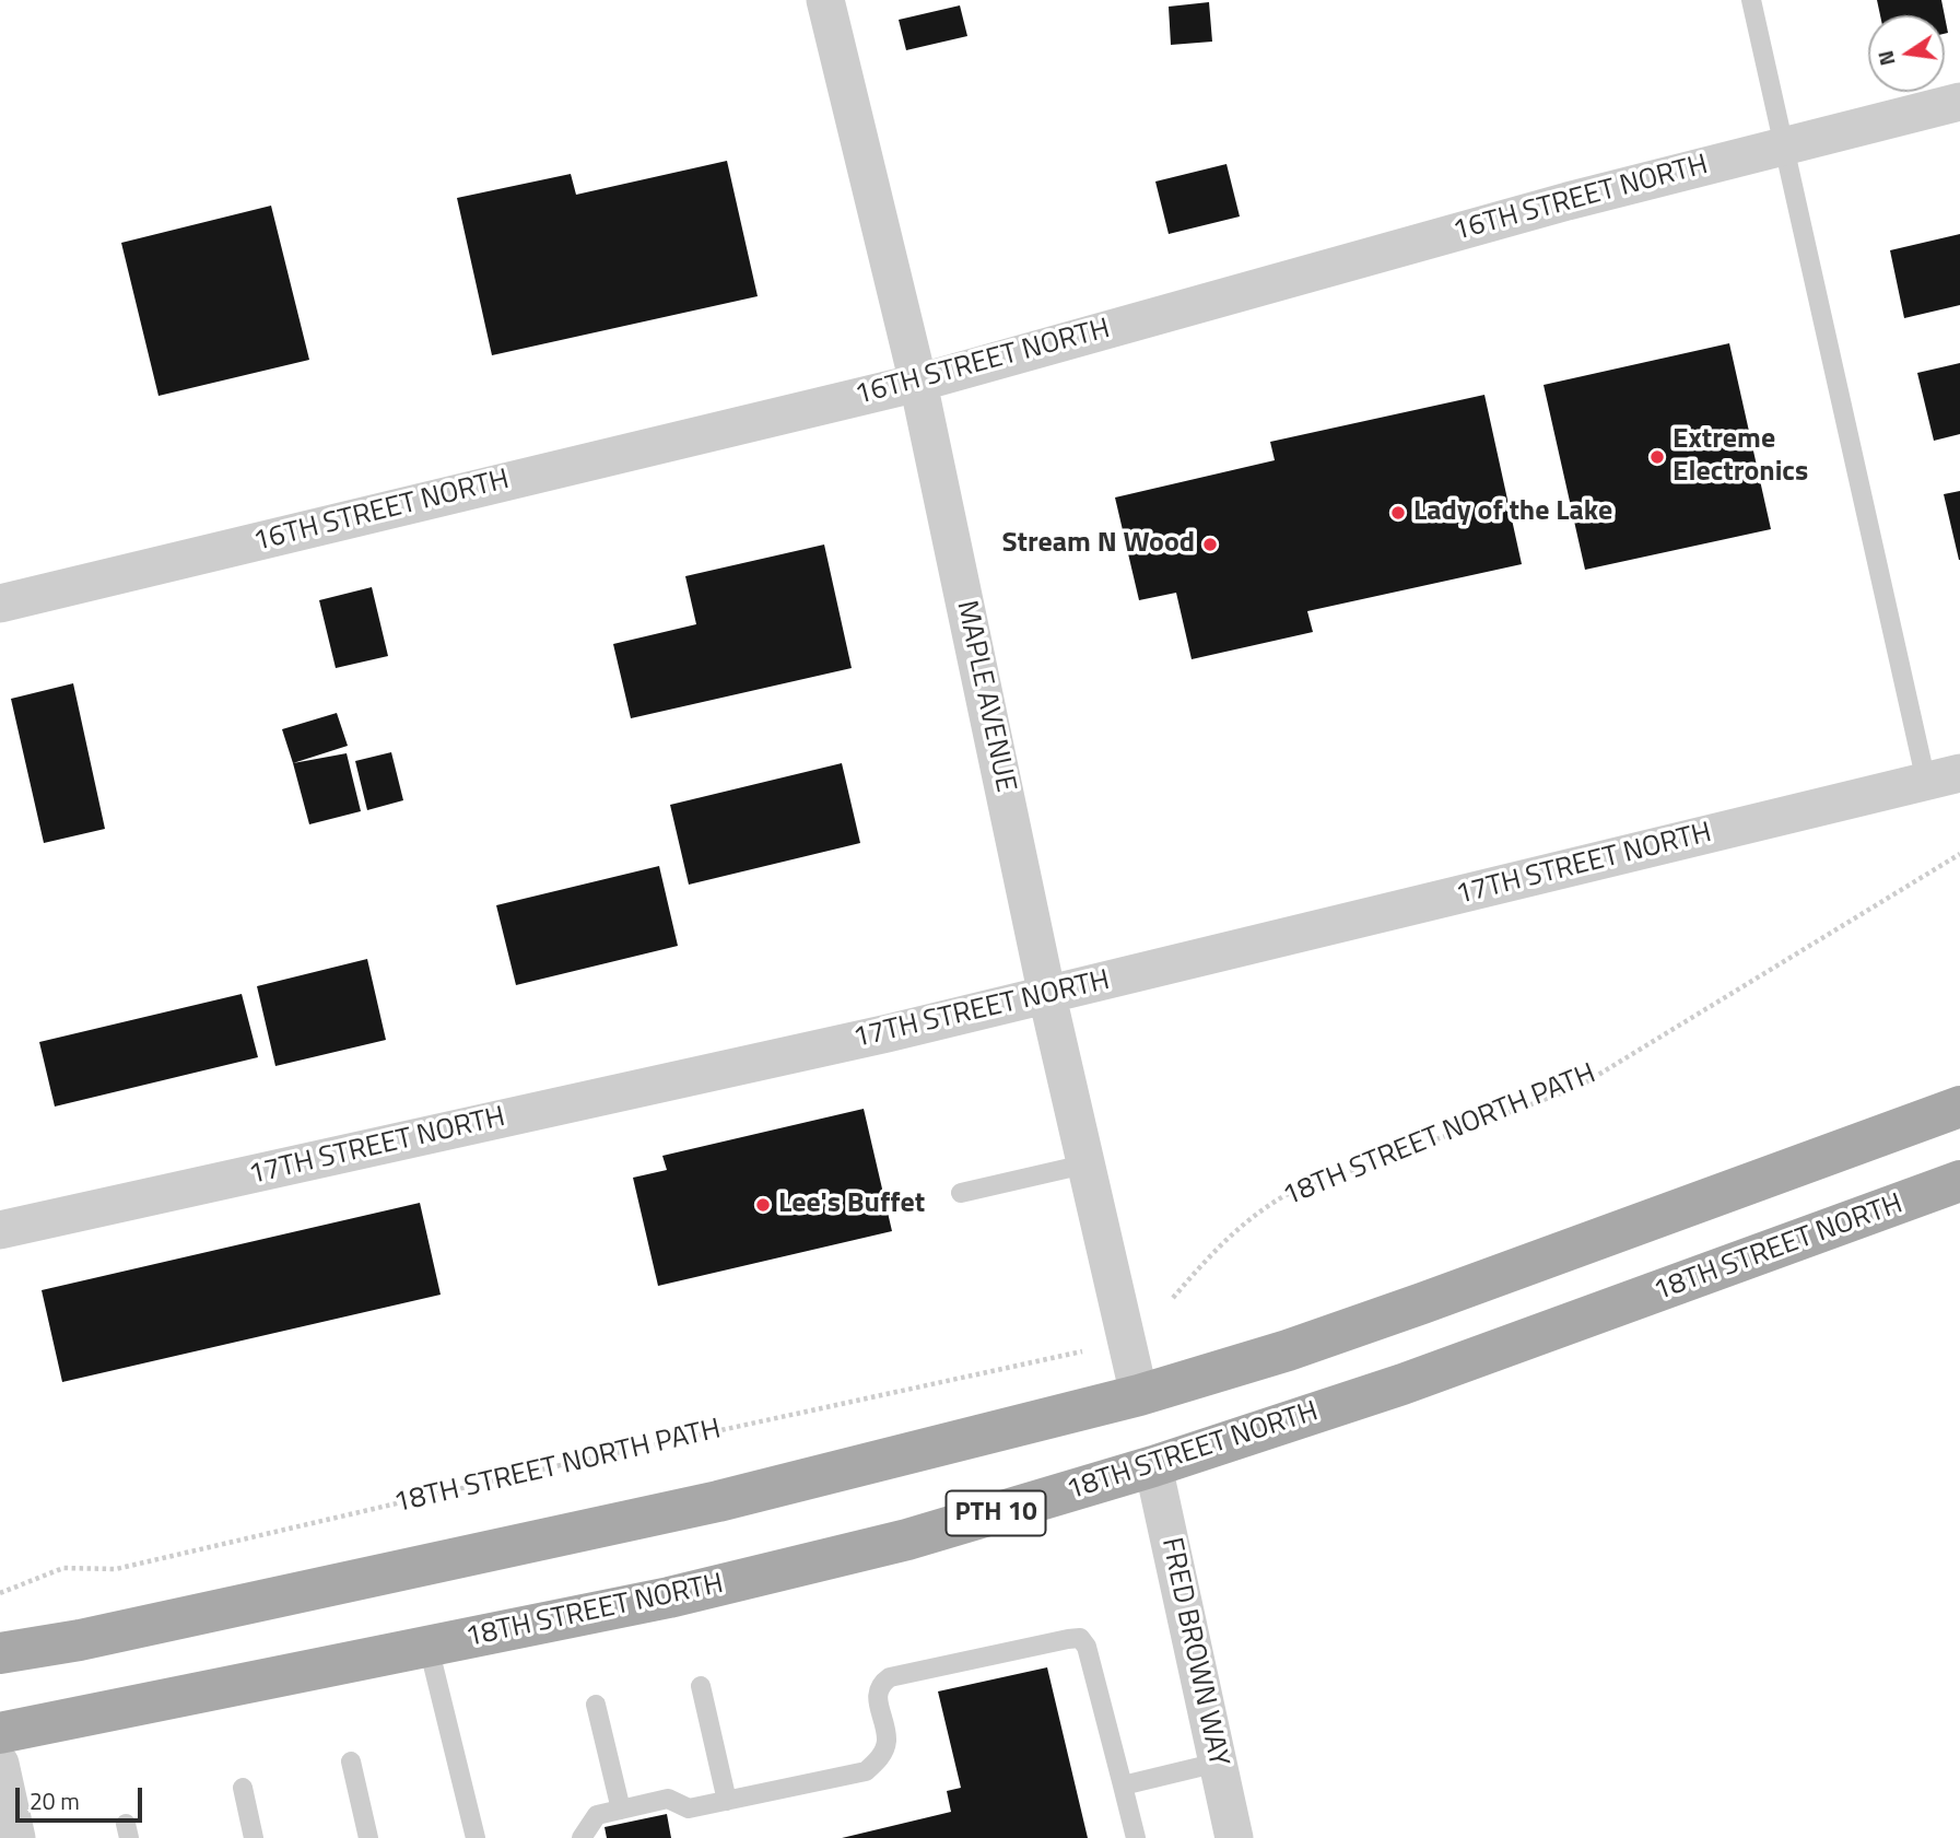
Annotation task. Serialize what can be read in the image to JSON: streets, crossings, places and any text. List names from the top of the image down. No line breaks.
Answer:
{"streets":{"main road":["18TH STREET NORTH","PTH 10"],"street":["16TH STREET NORTH","MAPLE AVENUE","17TH STREET NORTH","FRED BROWN WAY"],"path":["18TH STREET NORTH PATH"]},"crossings":[["16TH STREET NORTH","MAPLE AVENUE"],["MAPLE AVENUE","17TH STREET NORTH"],["18TH STREET NORTH","FRED BROWN WAY"]],"places":["Extreme Electronics","Lady of the Lake","Stream N Wood","Lee's Buffet"],"scale_bar":"20 m","north":"left"}
